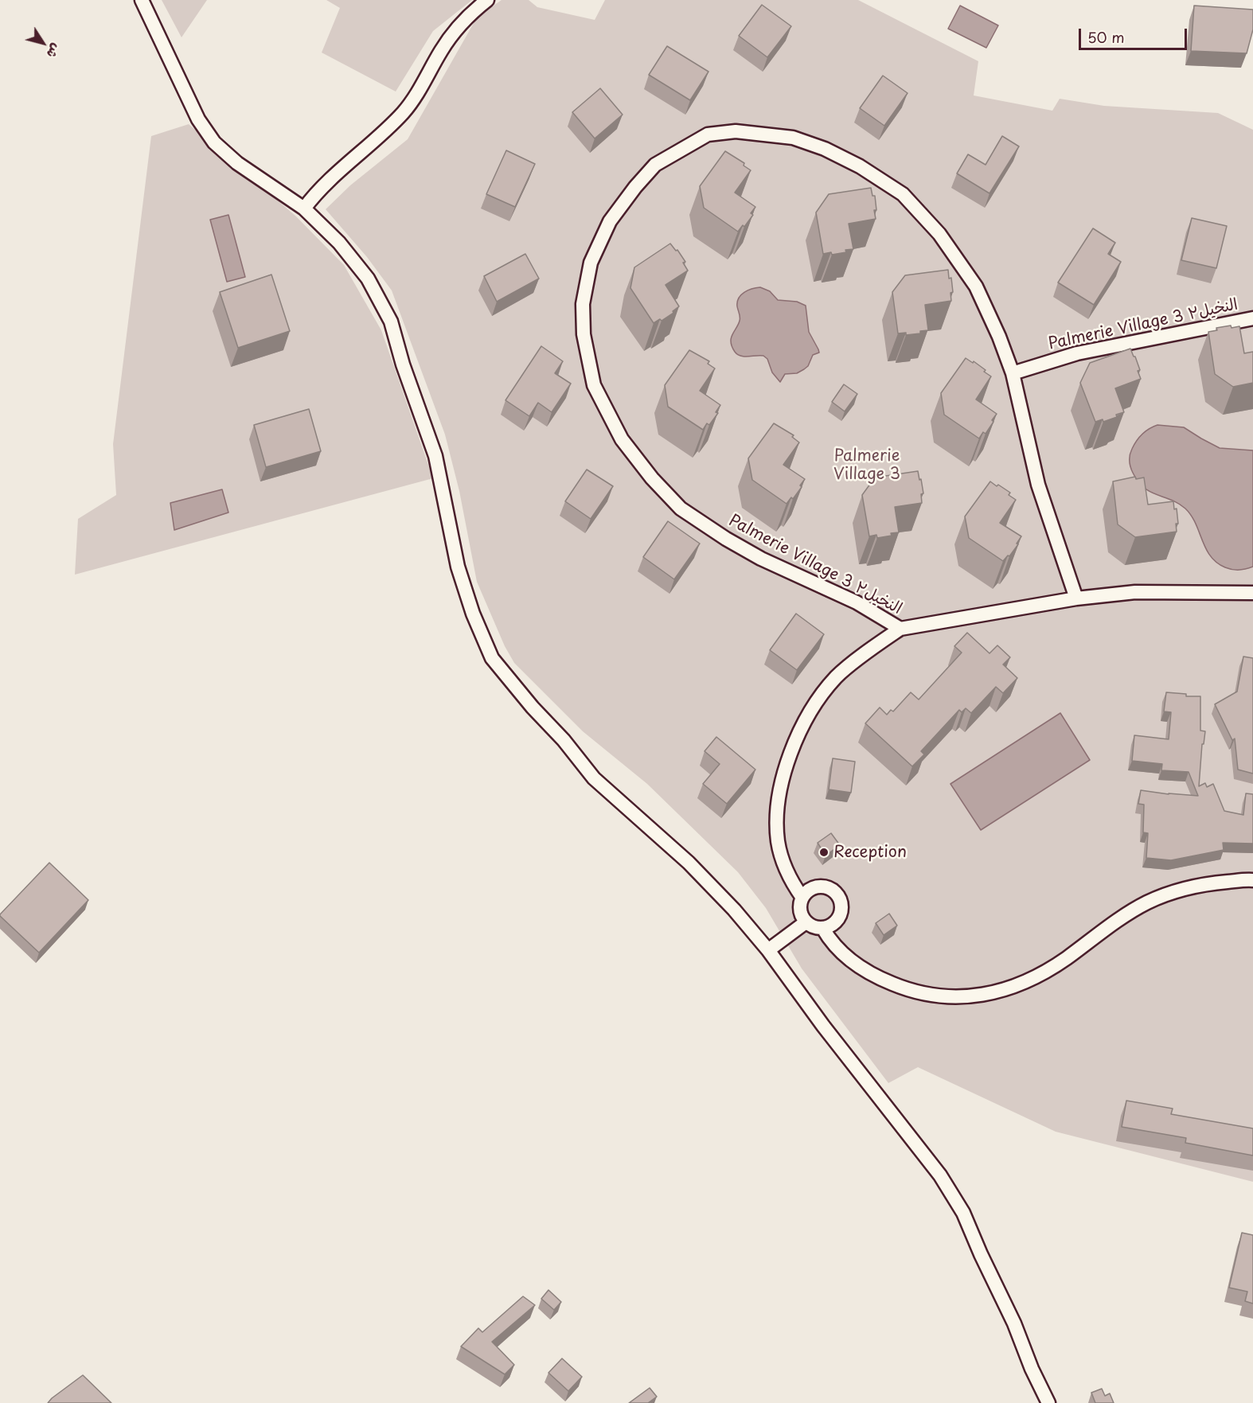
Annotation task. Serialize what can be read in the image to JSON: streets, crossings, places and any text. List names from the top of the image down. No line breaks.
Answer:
{"streets":{"street":["Palmerie Village 3 النخيل٣"]},"parks":["Palmerie Village 3"],"places":["Reception"],"scale_bar":"50 m","north":"bottom right"}
